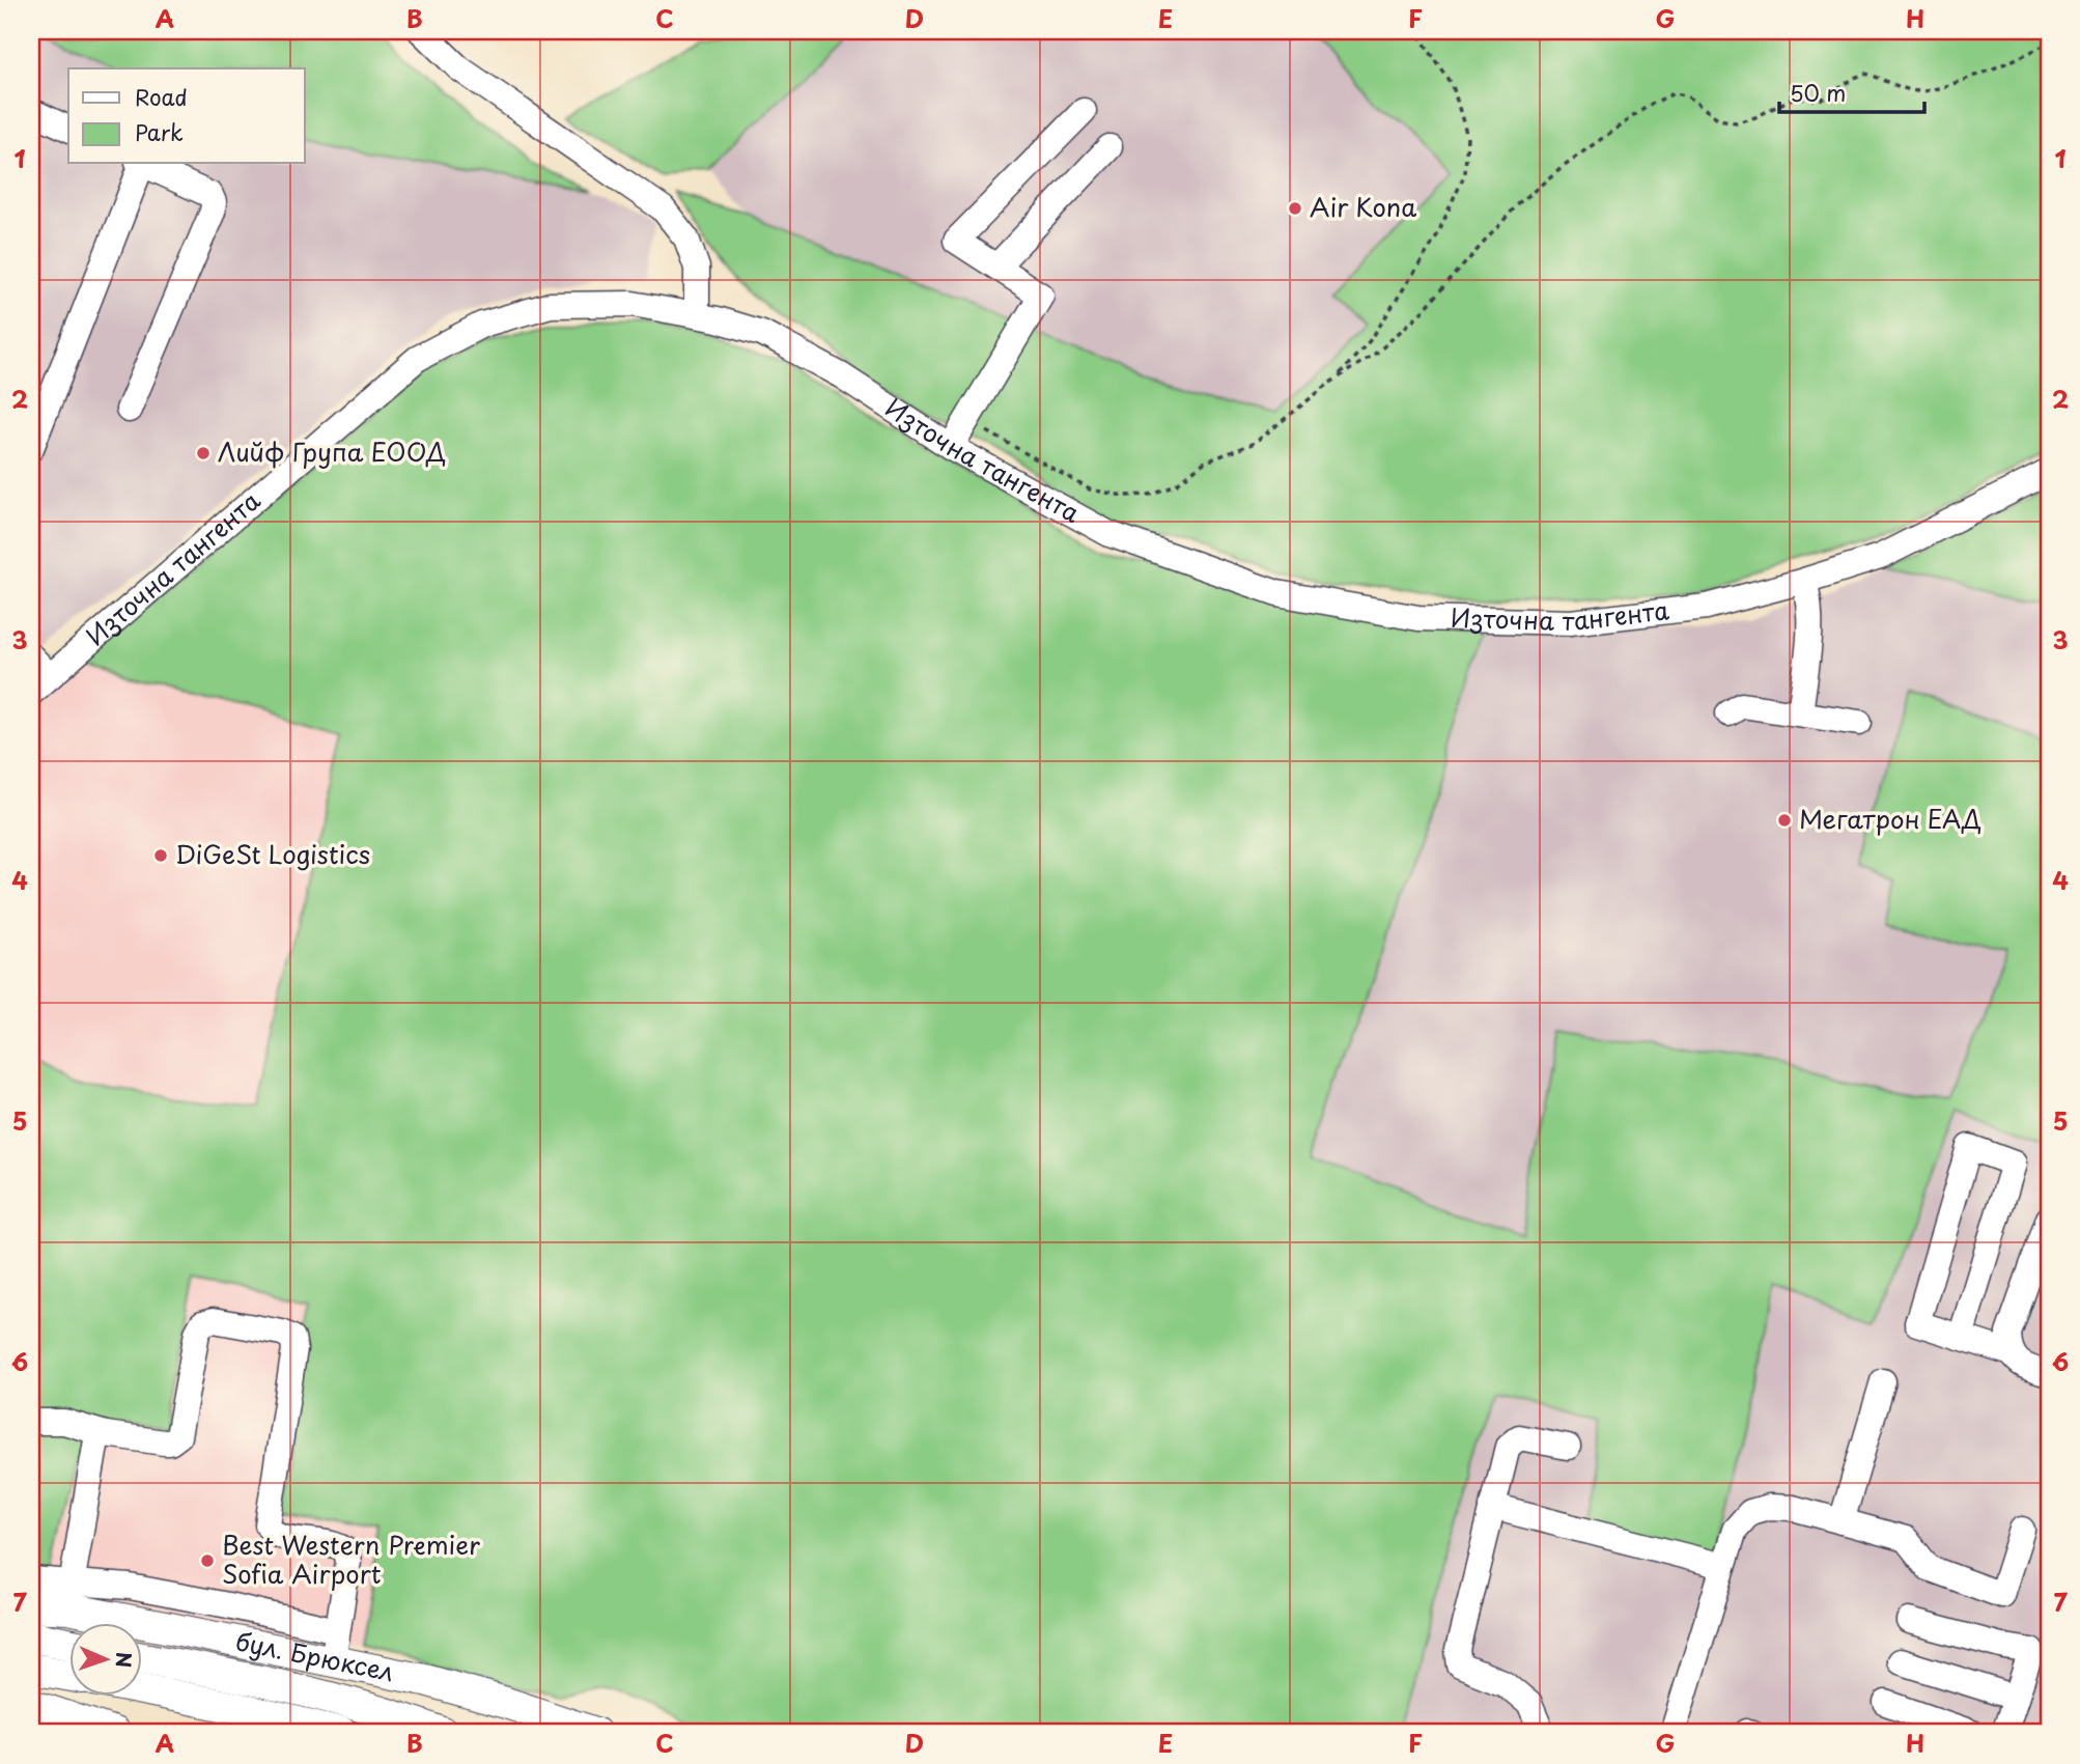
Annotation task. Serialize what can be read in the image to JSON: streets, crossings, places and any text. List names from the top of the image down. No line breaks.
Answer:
{"streets":{"main road":["бул. Брюксел"],"street":["Източна тангента"]},"places":["Air Kona","Лийф Група ЕООД","Мегатрон ЕАД","DiGeSt Logistics","Best Western Premier Sofia Airport"],"legend":["Road","Park"],"scale_bar":"50 m","north":"right","grid":{"columns":["A","B","C","D","E","F","G","H"],"rows":["1","2","3","4","5","6","7"]}}
